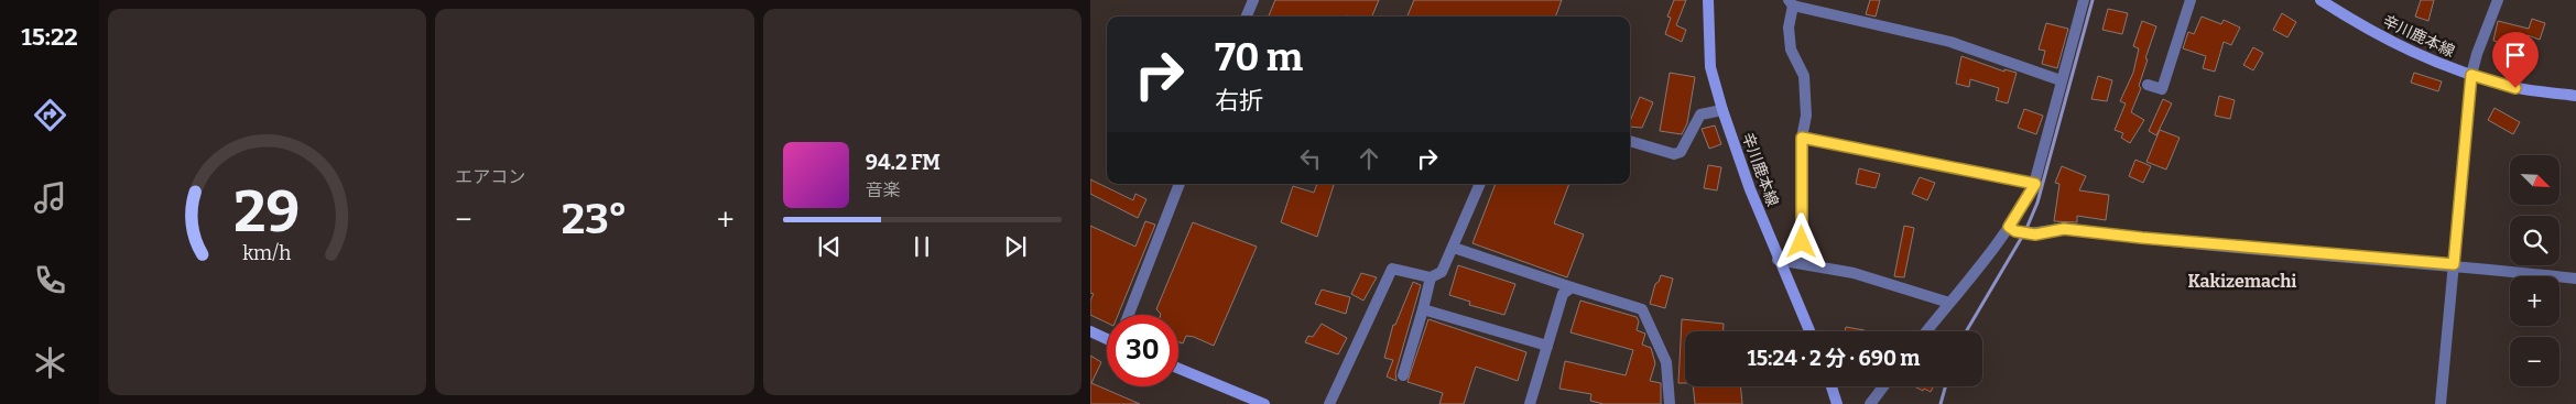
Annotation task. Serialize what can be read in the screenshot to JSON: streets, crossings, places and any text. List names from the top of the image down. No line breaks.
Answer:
{"streets":{"main road":["辛川鹿本線"]},"districts":["Kakizemachi"],"north":"bottom right","page":{"tabs":"15:22","tile":"エアコン","turn":["70 m","右折"],"song":["94.2 FM","音楽"],"map_buttons":["+","−"],"heat":["−","23°","+"],"limit":"30","trip":"15:24 · 2 分 · 690 m","gauge":["29","km/h"]}}
